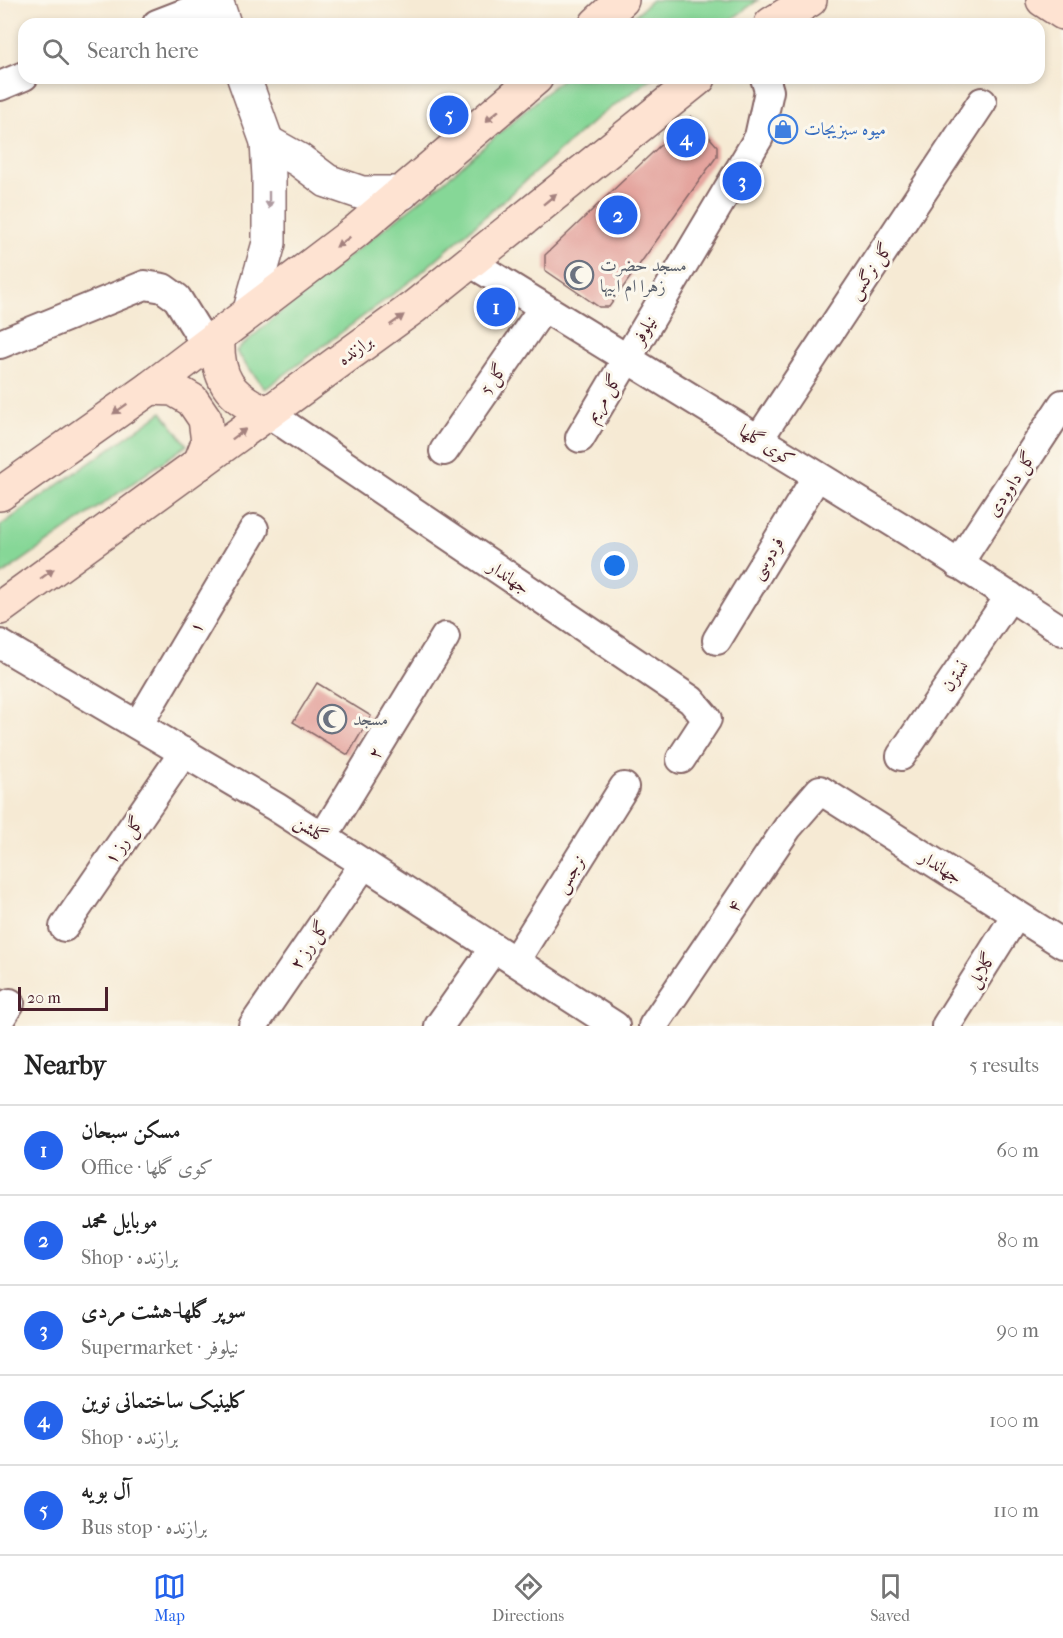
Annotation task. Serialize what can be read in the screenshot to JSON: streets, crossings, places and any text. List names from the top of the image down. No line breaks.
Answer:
{"streets":{"main road":["برازنده"],"street":["گل نرگس","نیلوفر","گل 5","گل مریم","کوی گلها","گل داوودی","فردوسی","جهاندار","۱","نسترن","۲","گلشن","گل رز ۱","نرجس","۴","گل رز ۲","گلایل"]},"crossings":[["گل نرگس","کوی گلها"],["نیلوفر","گل مریم"],["نیلوفر","کوی گلها"],["برازنده","کوی گلها"],["برازنده","جهاندار"],["گل 5","کوی گلها"],["گل مریم","کوی گلها"],["کوی گلها","گل داوودی"],["کوی گلها","فردوسی"],["کوی گلها","نسترن"],["جهاندار","۴"],["جهاندار","گلایل"],["۱","گلشن"],["۲","گلشن"],["گلشن","گل رز ۱"],["گلشن","نرجس"],["گلشن","گل رز ۲"]],"places":{"shop":["میوه سبزیجات"],"mosque":["مسجد حضرت زهرا ام ابیها","مسجد"]},"scale_bar":"20 m","page":{"search":"Search here","pins":["5","4","3","2","1"],"scale":"20 m","heading":["Nearby","5 results"],"list":[{"mark":"1","name":"مسکن سبحان","note":"Office · کوی گلها","value":"60 m"},{"mark":"2","name":"موبایل محمد","note":"Shop · برازنده","value":"80 m"},{"mark":"3","name":"سوپر گلها-هشت مردی","note":"Supermarket · نیلوفر","value":"90 m"},{"mark":"4","name":"کلینیک ساختمانی نوین","note":"Shop · برازنده","value":"100 m"},{"mark":"5","name":"آل بویه","note":"Bus stop · برازنده","value":"110 m"}],"nav":["Map","Directions","Saved"]}}
